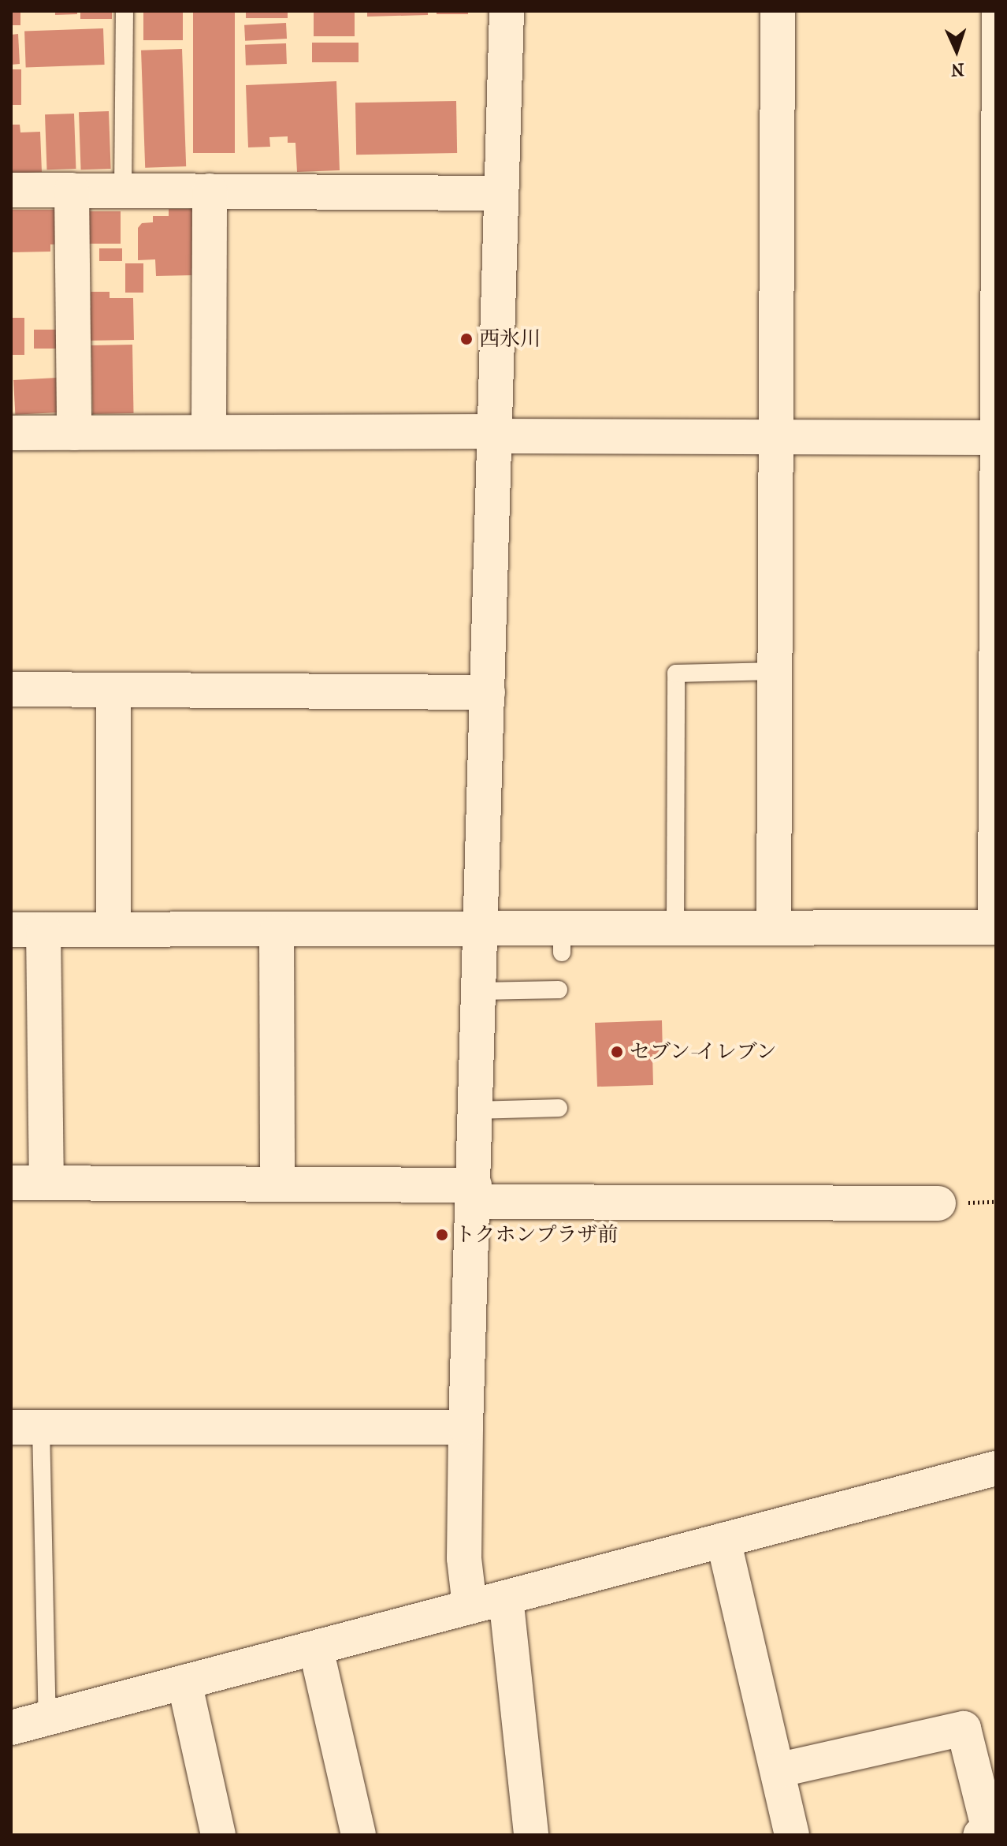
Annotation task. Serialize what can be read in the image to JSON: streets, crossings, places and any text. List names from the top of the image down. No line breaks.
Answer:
{"places":["西氷川","セブン-イレブン","トクホンプラザ前"],"north":"bottom"}
